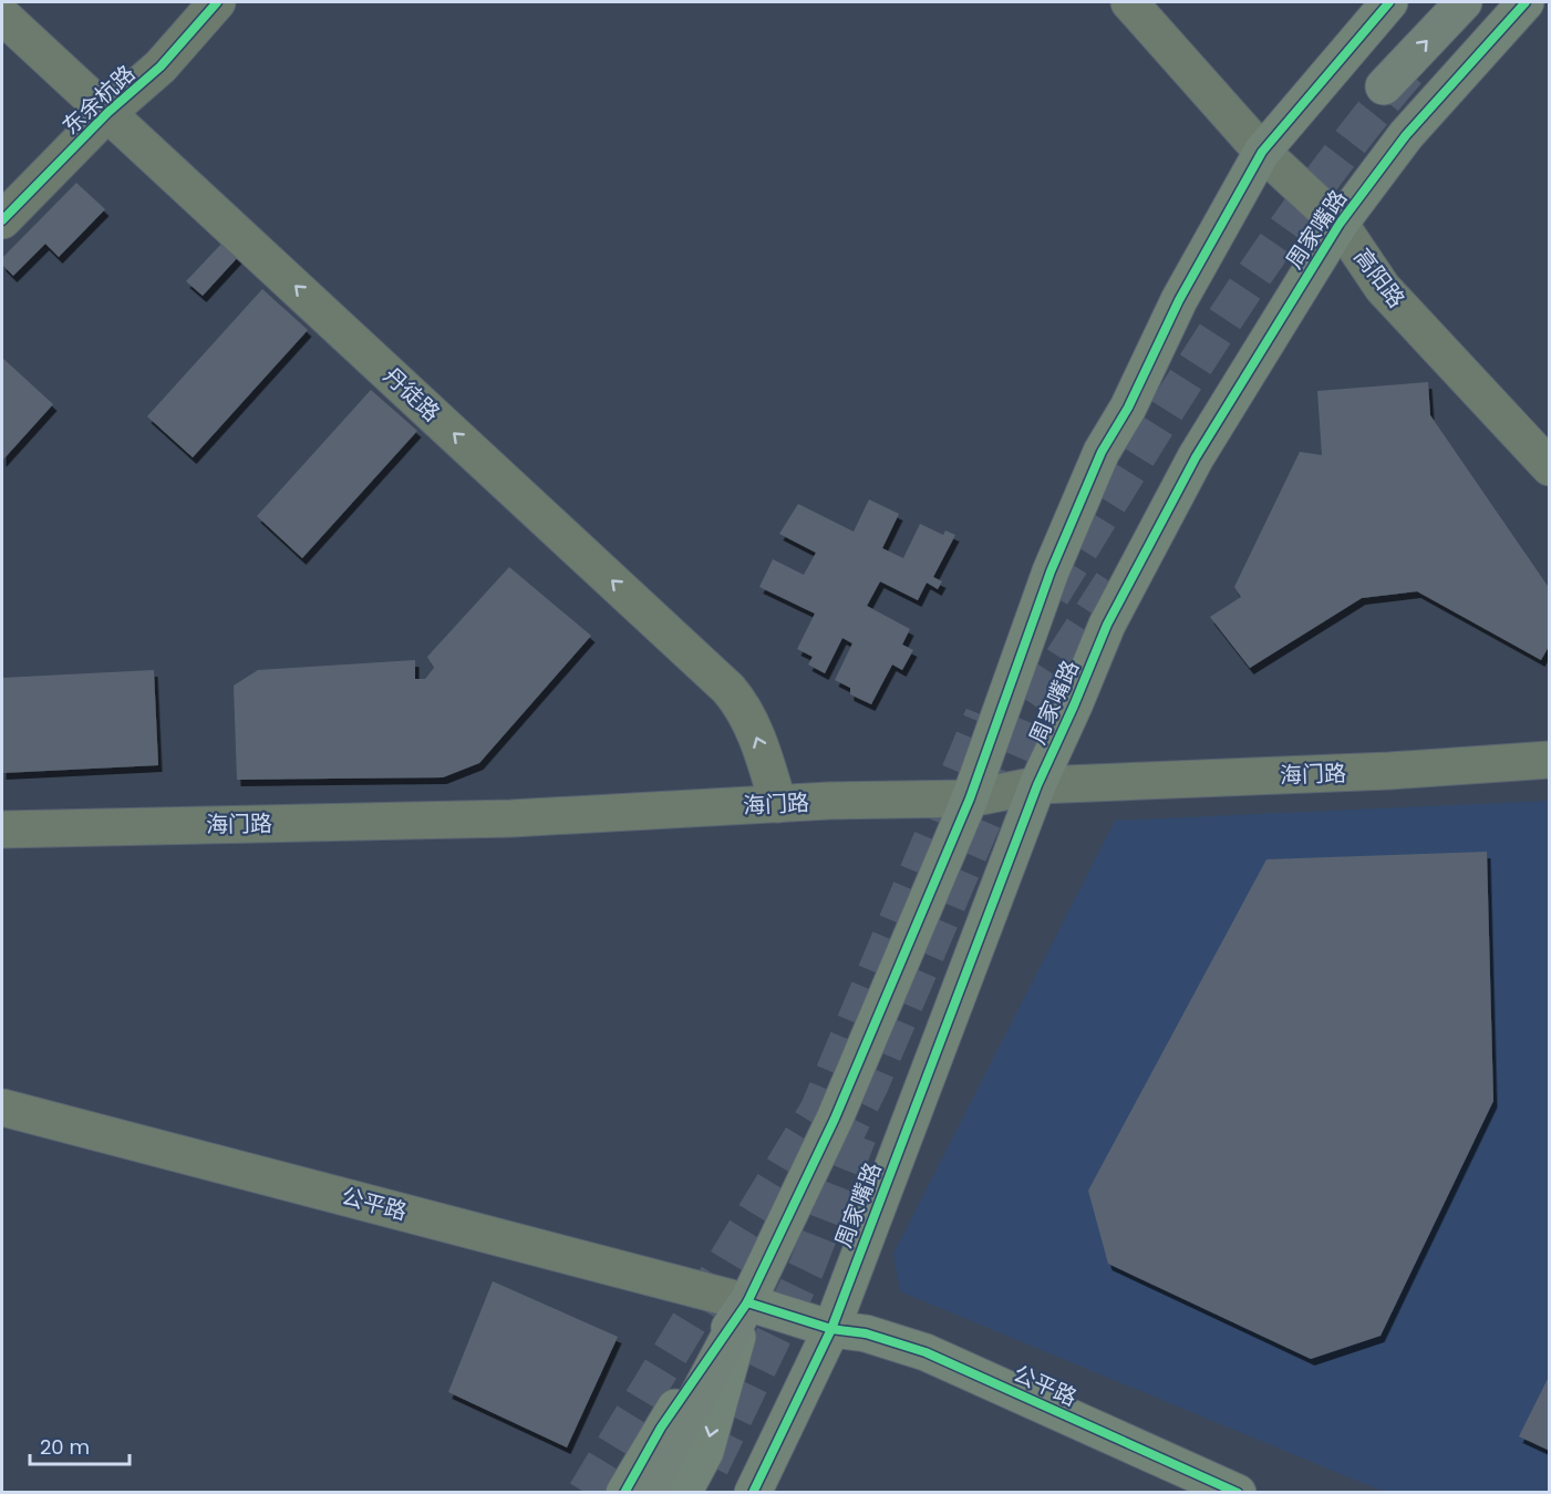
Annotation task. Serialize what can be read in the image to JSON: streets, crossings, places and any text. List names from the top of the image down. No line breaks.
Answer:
{"streets":{"main road":["周家嘴路","公平路"],"street":["东余杭路","高阳路","丹徒路","海门路"]},"crossings":[["东余杭路","丹徒路"],["周家嘴路","高阳路"],["周家嘴路","海门路"],["周家嘴路","公平路"],["丹徒路","海门路"]],"one_way":["丹徒路"],"scale_bar":"20 m"}
